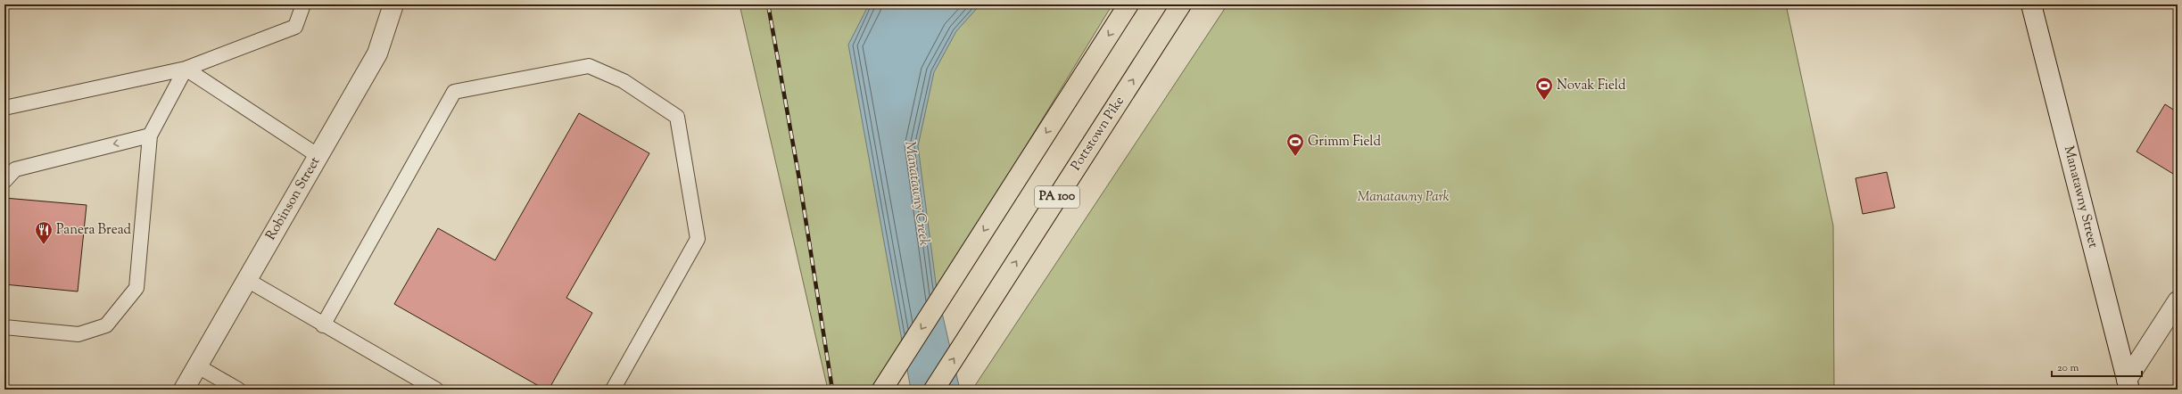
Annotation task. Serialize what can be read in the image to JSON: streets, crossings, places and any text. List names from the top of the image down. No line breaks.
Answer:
{"streets":{"highway":["Pottstown Pike","PA 100"],"street":["Manatawny Street","Robinson Street"]},"water":["Manatawny Creek"],"parks":["Manatawny Park"],"places":{"sports":["Novak Field","Grimm Field"],"restaurant":["Panera Bread"]},"scale_bar":"20 m"}
